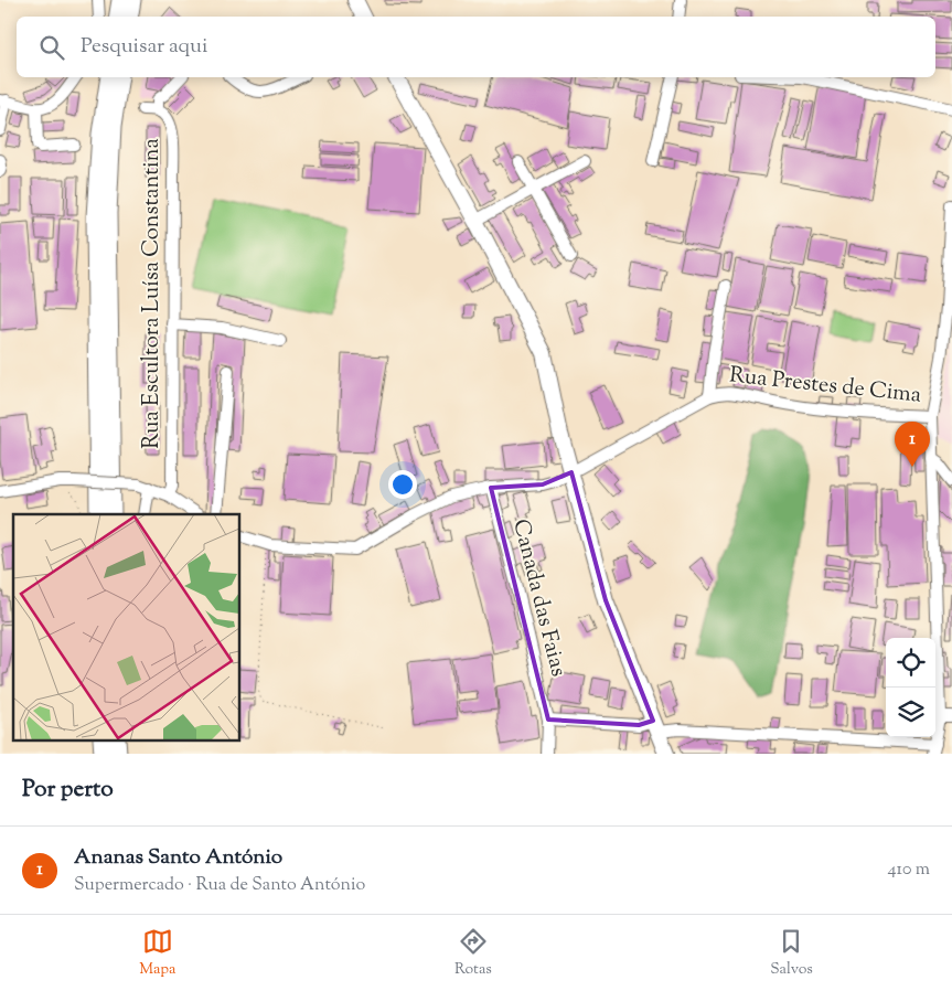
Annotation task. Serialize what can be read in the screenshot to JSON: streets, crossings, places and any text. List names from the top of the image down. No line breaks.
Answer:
{"streets":{"street":["Rua Escultora Luísa Constantina","Rua Prestes de Cima","Canada das Faias"]},"crossings":[["Rua Prestes de Cima","Canada das Faias"]],"page":{"search":"Pesquisar aqui","pins":"1","heading":"Por perto","list":[{"mark":"1","name":"Ananas Santo António","note":"Supermercado · Rua de Santo António","value":"410 m"}],"nav":["Mapa","Rotas","Salvos"]}}
